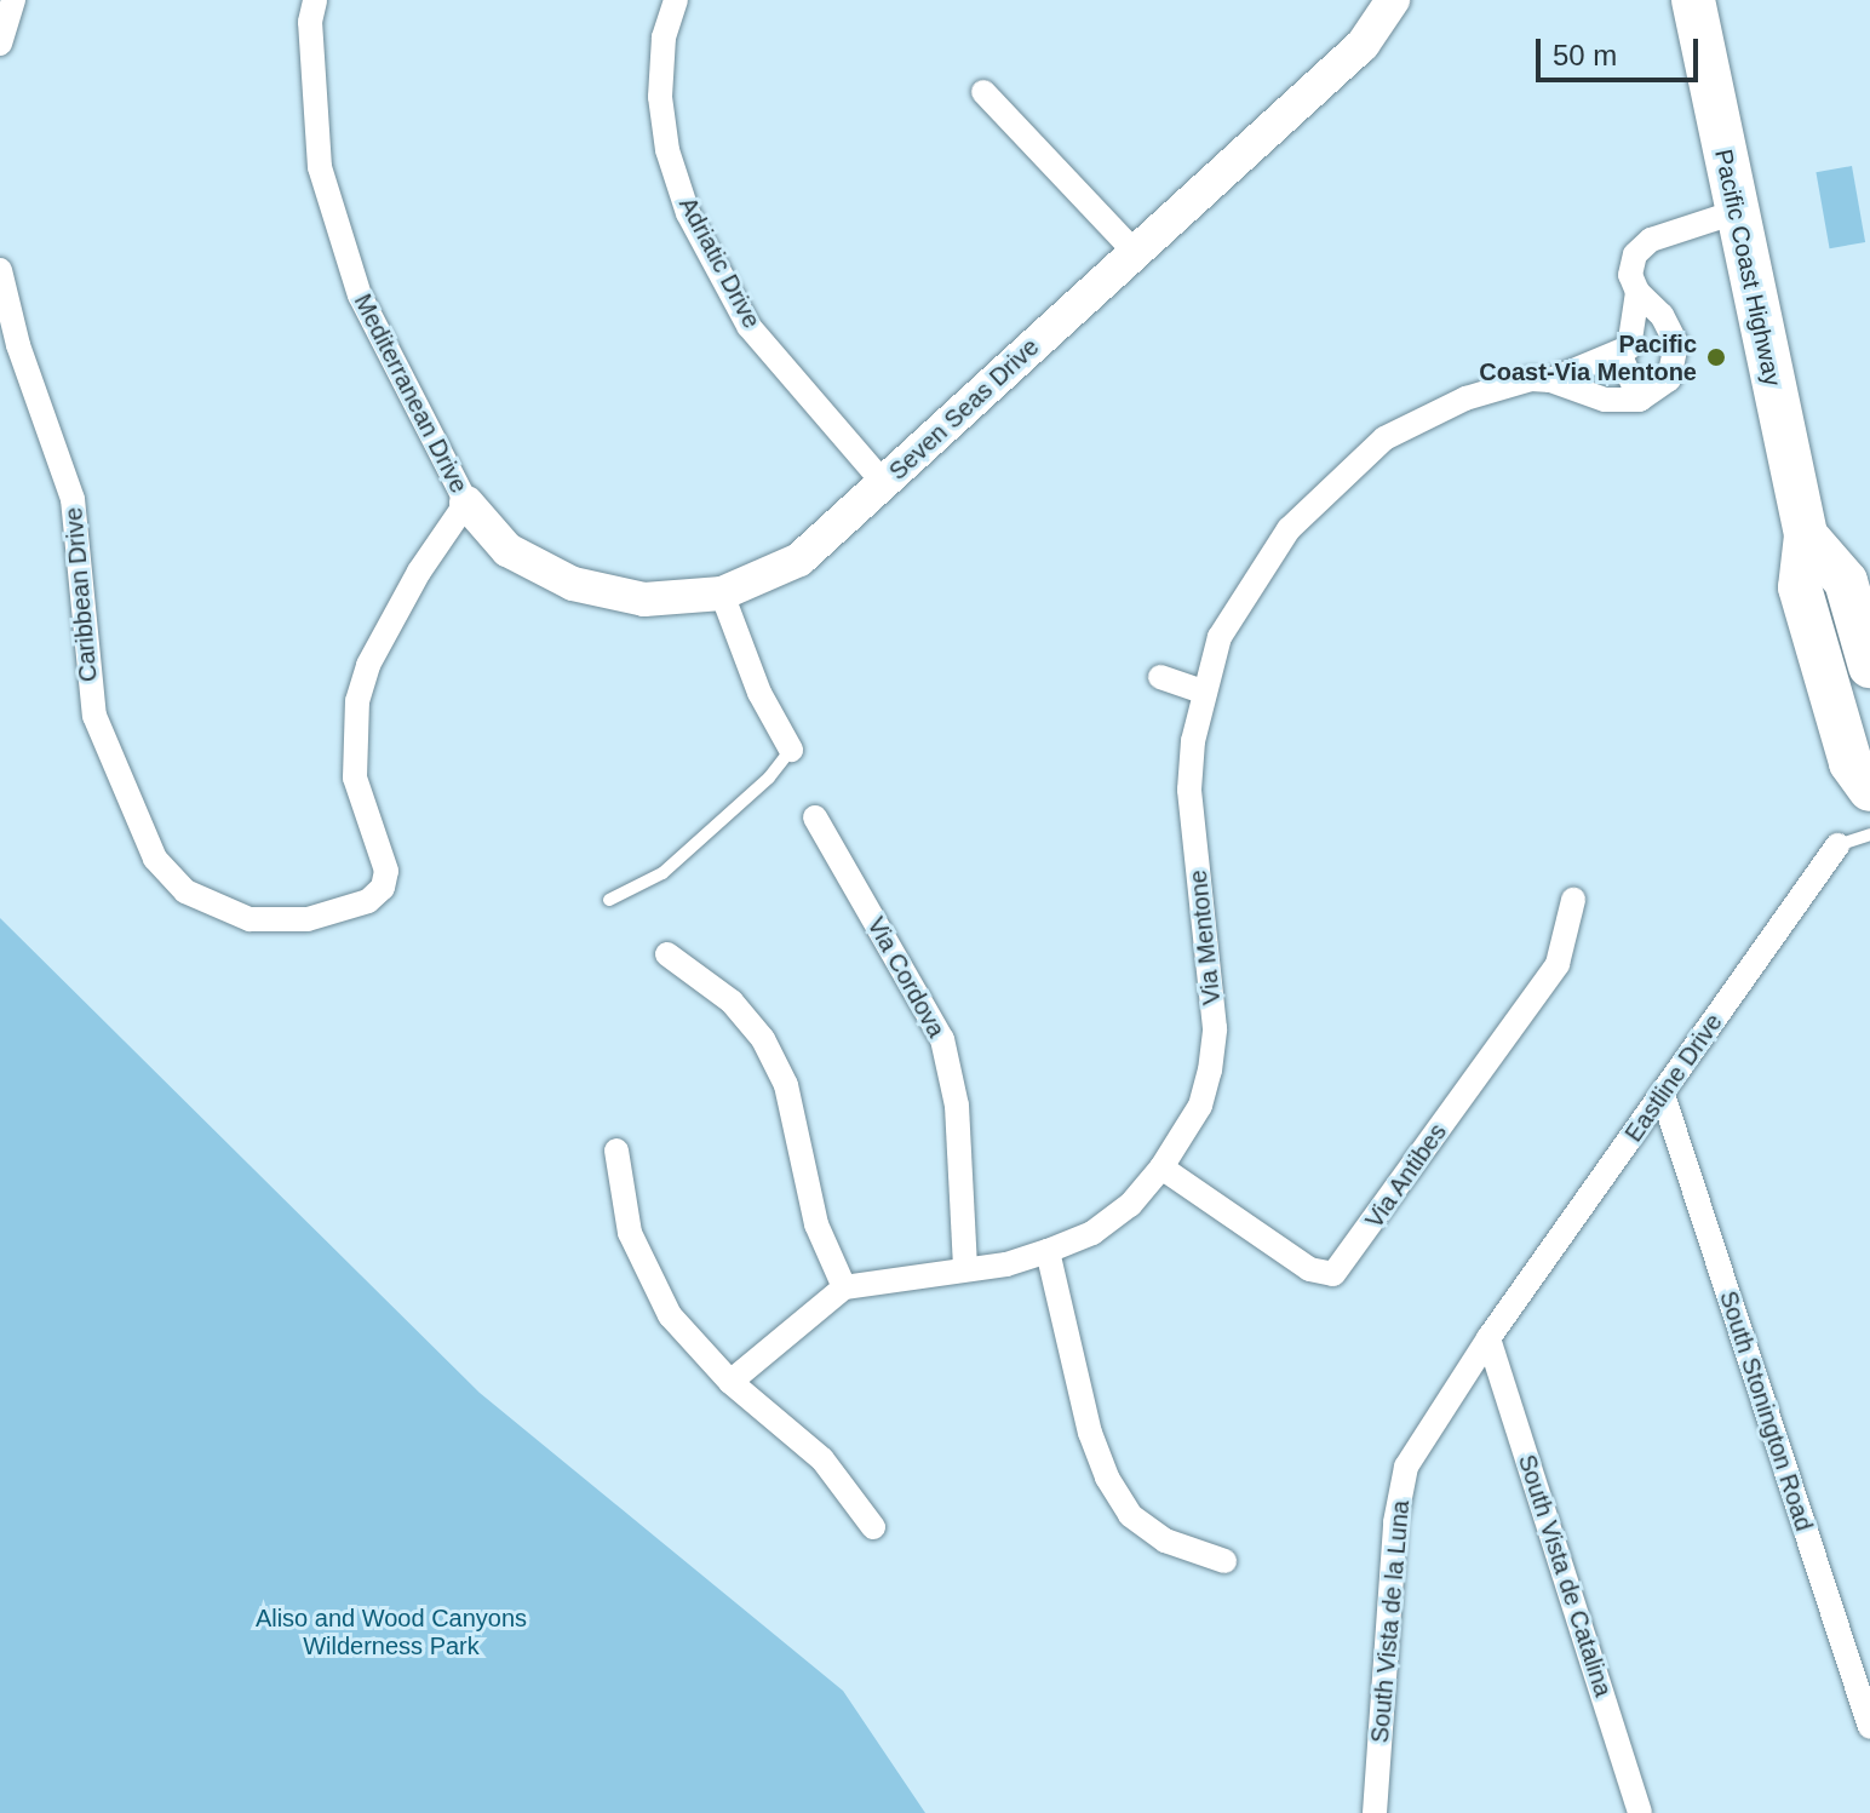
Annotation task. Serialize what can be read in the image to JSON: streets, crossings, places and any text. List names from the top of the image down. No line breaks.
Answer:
{"streets":{"highway":["Pacific Coast Highway"],"street":["Adriatic Drive","Mediterranean Drive","Seven Seas Drive","Caribbean Drive","Via Mentone","Via Cordova","Eastline Drive","Via Antibes","South Stonington Road","South Vista de Catalina","South Vista de la Luna"]},"crossings":[["Adriatic Drive","Seven Seas Drive"],["Mediterranean Drive","Seven Seas Drive"],["Mediterranean Drive","Caribbean Drive"],["Seven Seas Drive","Caribbean Drive"],["Via Mentone","Via Cordova"],["Via Mentone","Via Antibes"],["Eastline Drive","South Stonington Road"],["Eastline Drive","South Vista de Catalina"],["Eastline Drive","South Vista de la Luna"],["South Vista de Catalina","South Vista de la Luna"]],"parks":["Aliso and Wood Canyons Wilderness Park"],"places":["Pacific Coast-Via Mentone"],"scale_bar":"50 m"}
